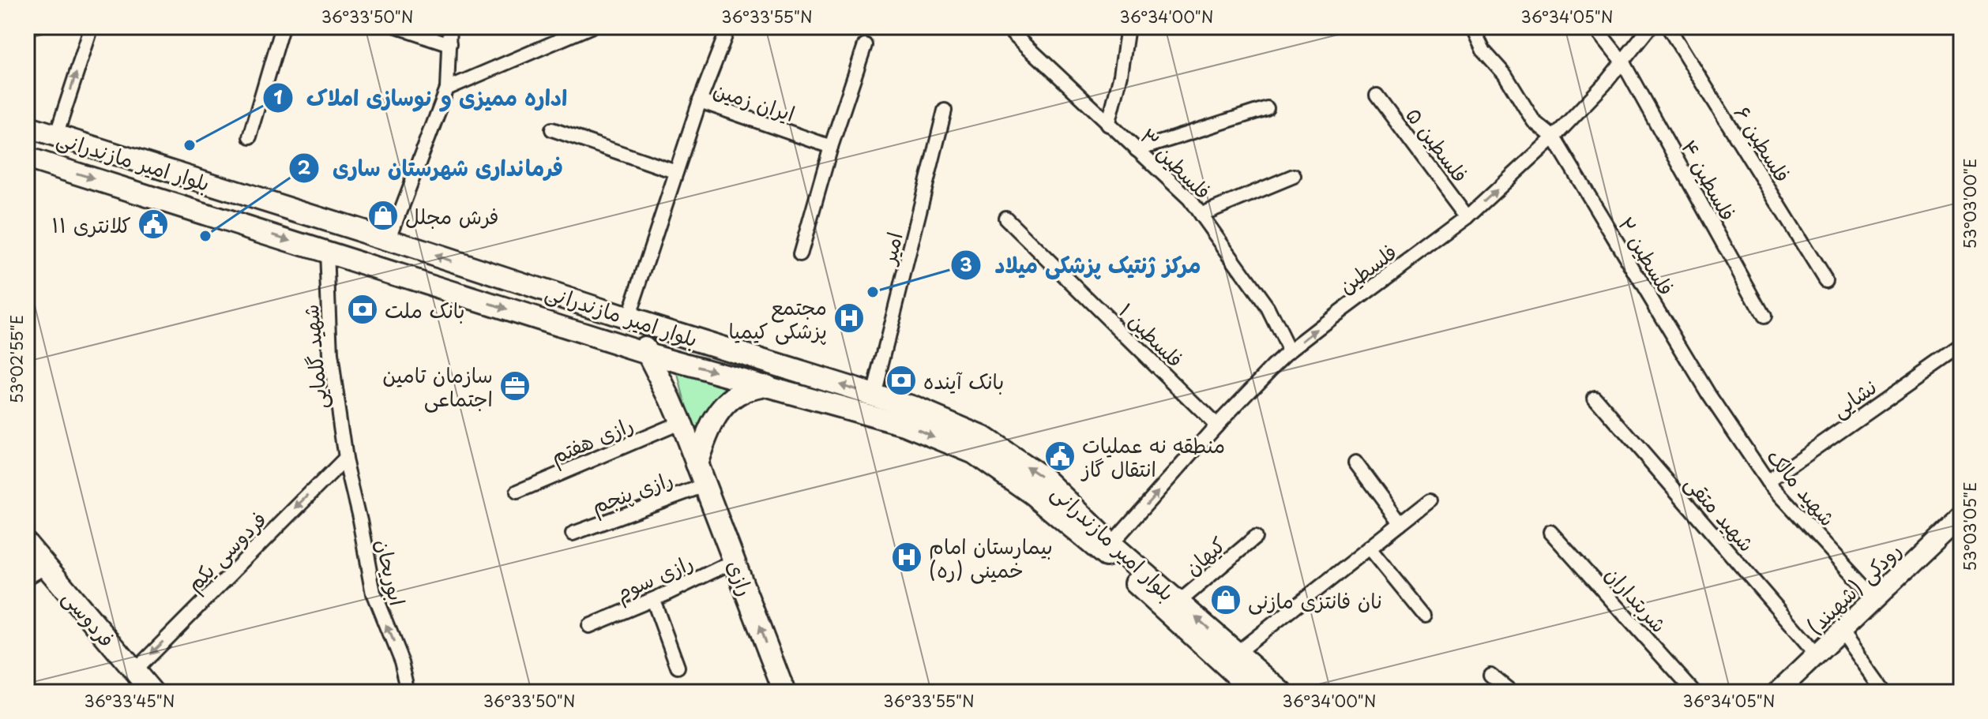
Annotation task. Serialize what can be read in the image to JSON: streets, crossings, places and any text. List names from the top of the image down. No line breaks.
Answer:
{"streets":{"main road":["بلوار امیر مازندرانی","رازی","رودکی (شهبند)","فردوسی"],"street":["ایران زمین","فلسطین ۶","فلسطین ۵","فلسطین ۳","فلسطین ۴","امیر","فلسطین ۲","فلسطین","فلسطین ۱","شهید گلمایی","نشایی","رازی هفتم","شهید مالک","رازی پنجم","شهید متقی","فردوسی یکم","کیهان","ابوریحان","رازی سوم","شربتداران"]},"crossings":[["ایران زمین","بلوار امیر مازندرانی"],["ایران زمین","رازی"],["فلسطین ۵","فلسطین"],["بلوار امیر مازندرانی","امیر"],["بلوار امیر مازندرانی","فلسطین"],["بلوار امیر مازندرانی","شهید گلمایی"],["بلوار امیر مازندرانی","کیهان"],["بلوار امیر مازندرانی","رازی"],["فلسطین ۳","فلسطین"],["فلسطین ۴","فلسطین"],["فلسطین ۲","فلسطین"],["فلسطین ۲","شهید مالک"],["فلسطین","فلسطین ۱"],["شهید گلمایی","فردوسی یکم"],["شهید گلمایی","ابوریحان"],["نشایی","شهید مالک"],["رازی هفتم","رازی"],["شهید مالک","رودکی (شهبند)"],["رازی پنجم","رازی"],["شهید متقی","رودکی (شهبند)"],["فردوسی یکم","ابوریحان"],["فردوسی یکم","فردوسی"],["رازی سوم","رازی"]],"one_way":["فلسطین","فردوسی یکم","ابوریحان"],"places":{"other":["اداره ممیزی و نوسازی املاک","فرمانداری شهرستان ساری","مرکز ژنتیک پزشکی میلاد"],"shop":["فرش مجلل","نان فانتزی مازنی"],"public building":["کلانتری ۱۱","منطقه نه عملیات انتقال گاز"],"bank":["بانک ملت","بانک آینده"],"hospital":["مجتمع پزشکی کیمیا","بیمارستان امام خمینی (ره)"],"office":["سازمان تامین اجتماعی"]},"coordinates":["36°33'50\"N","36°33'55\"N","36°34'00\"N","36°34'05\"N","53°03'00\"E","53°02'55\"E","53°03'05\"E","36°33'45\"N"]}
